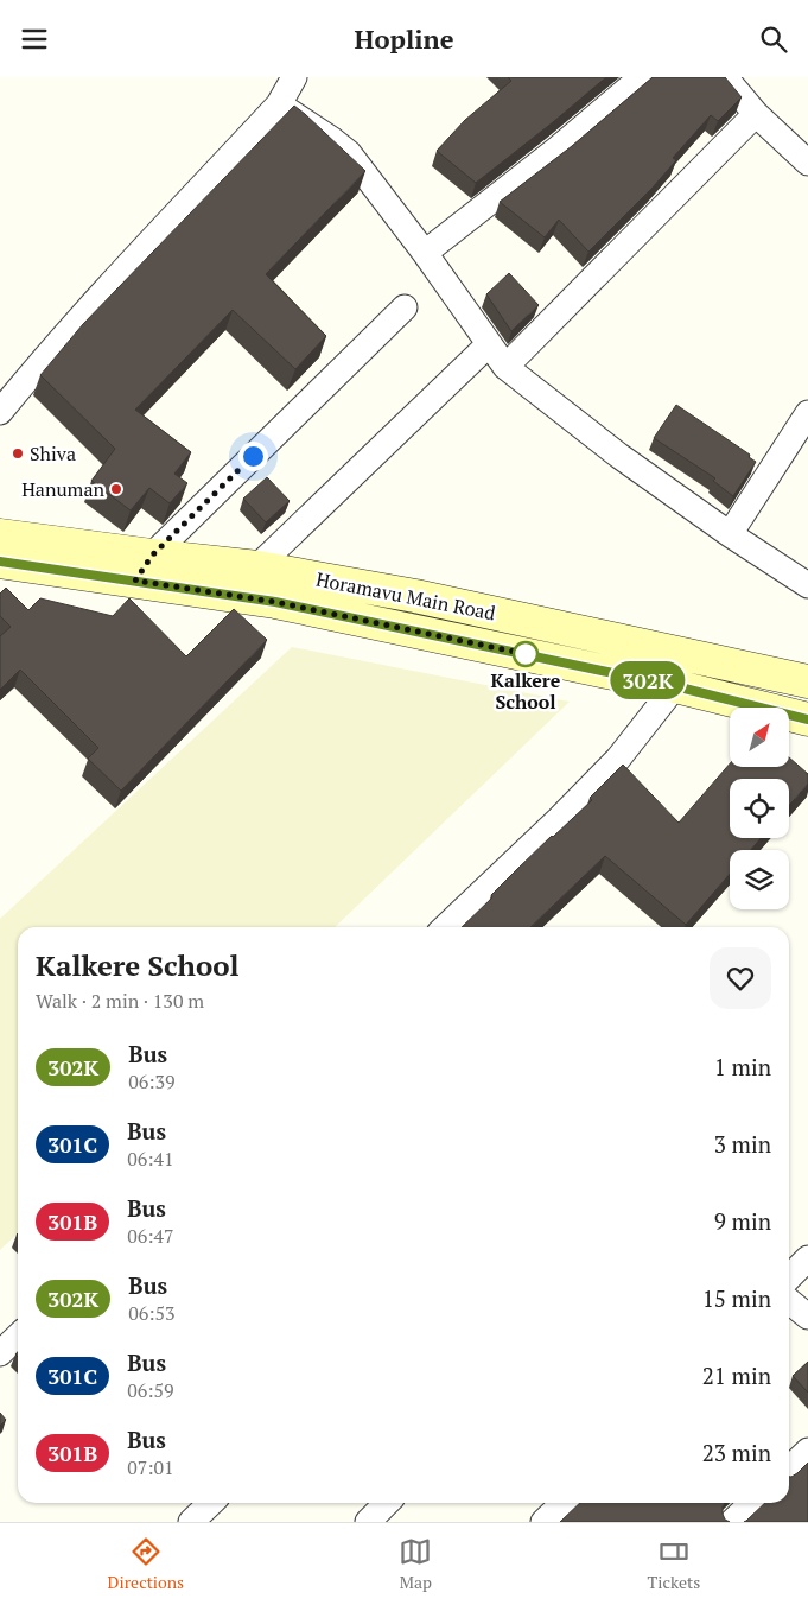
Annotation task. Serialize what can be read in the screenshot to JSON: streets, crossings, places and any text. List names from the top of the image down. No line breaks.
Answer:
{"streets":{"main road":["Horamavu Main Road"]},"places":["Shiva","Hanuman","Kalkere School"],"lines":["bus line 302K"],"north":"top right","page":{"header":"Hopline","on_map":"302K","heading":["Kalkere School","Walk · 2 min · 130 m"],"list":[{"mark":"302K","name":"Bus","note":"06:39","value":"1 min"},{"mark":"301C","name":"Bus","note":"06:41","value":"3 min"},{"mark":"301B","name":"Bus","note":"06:47","value":"9 min"},{"mark":"302K","name":"Bus","note":"06:53","value":"15 min"},{"mark":"301C","name":"Bus","note":"06:59","value":"21 min"},{"mark":"301B","name":"Bus","note":"07:01","value":"23 min"}],"tabs":["Directions","Map","Tickets"]}}
